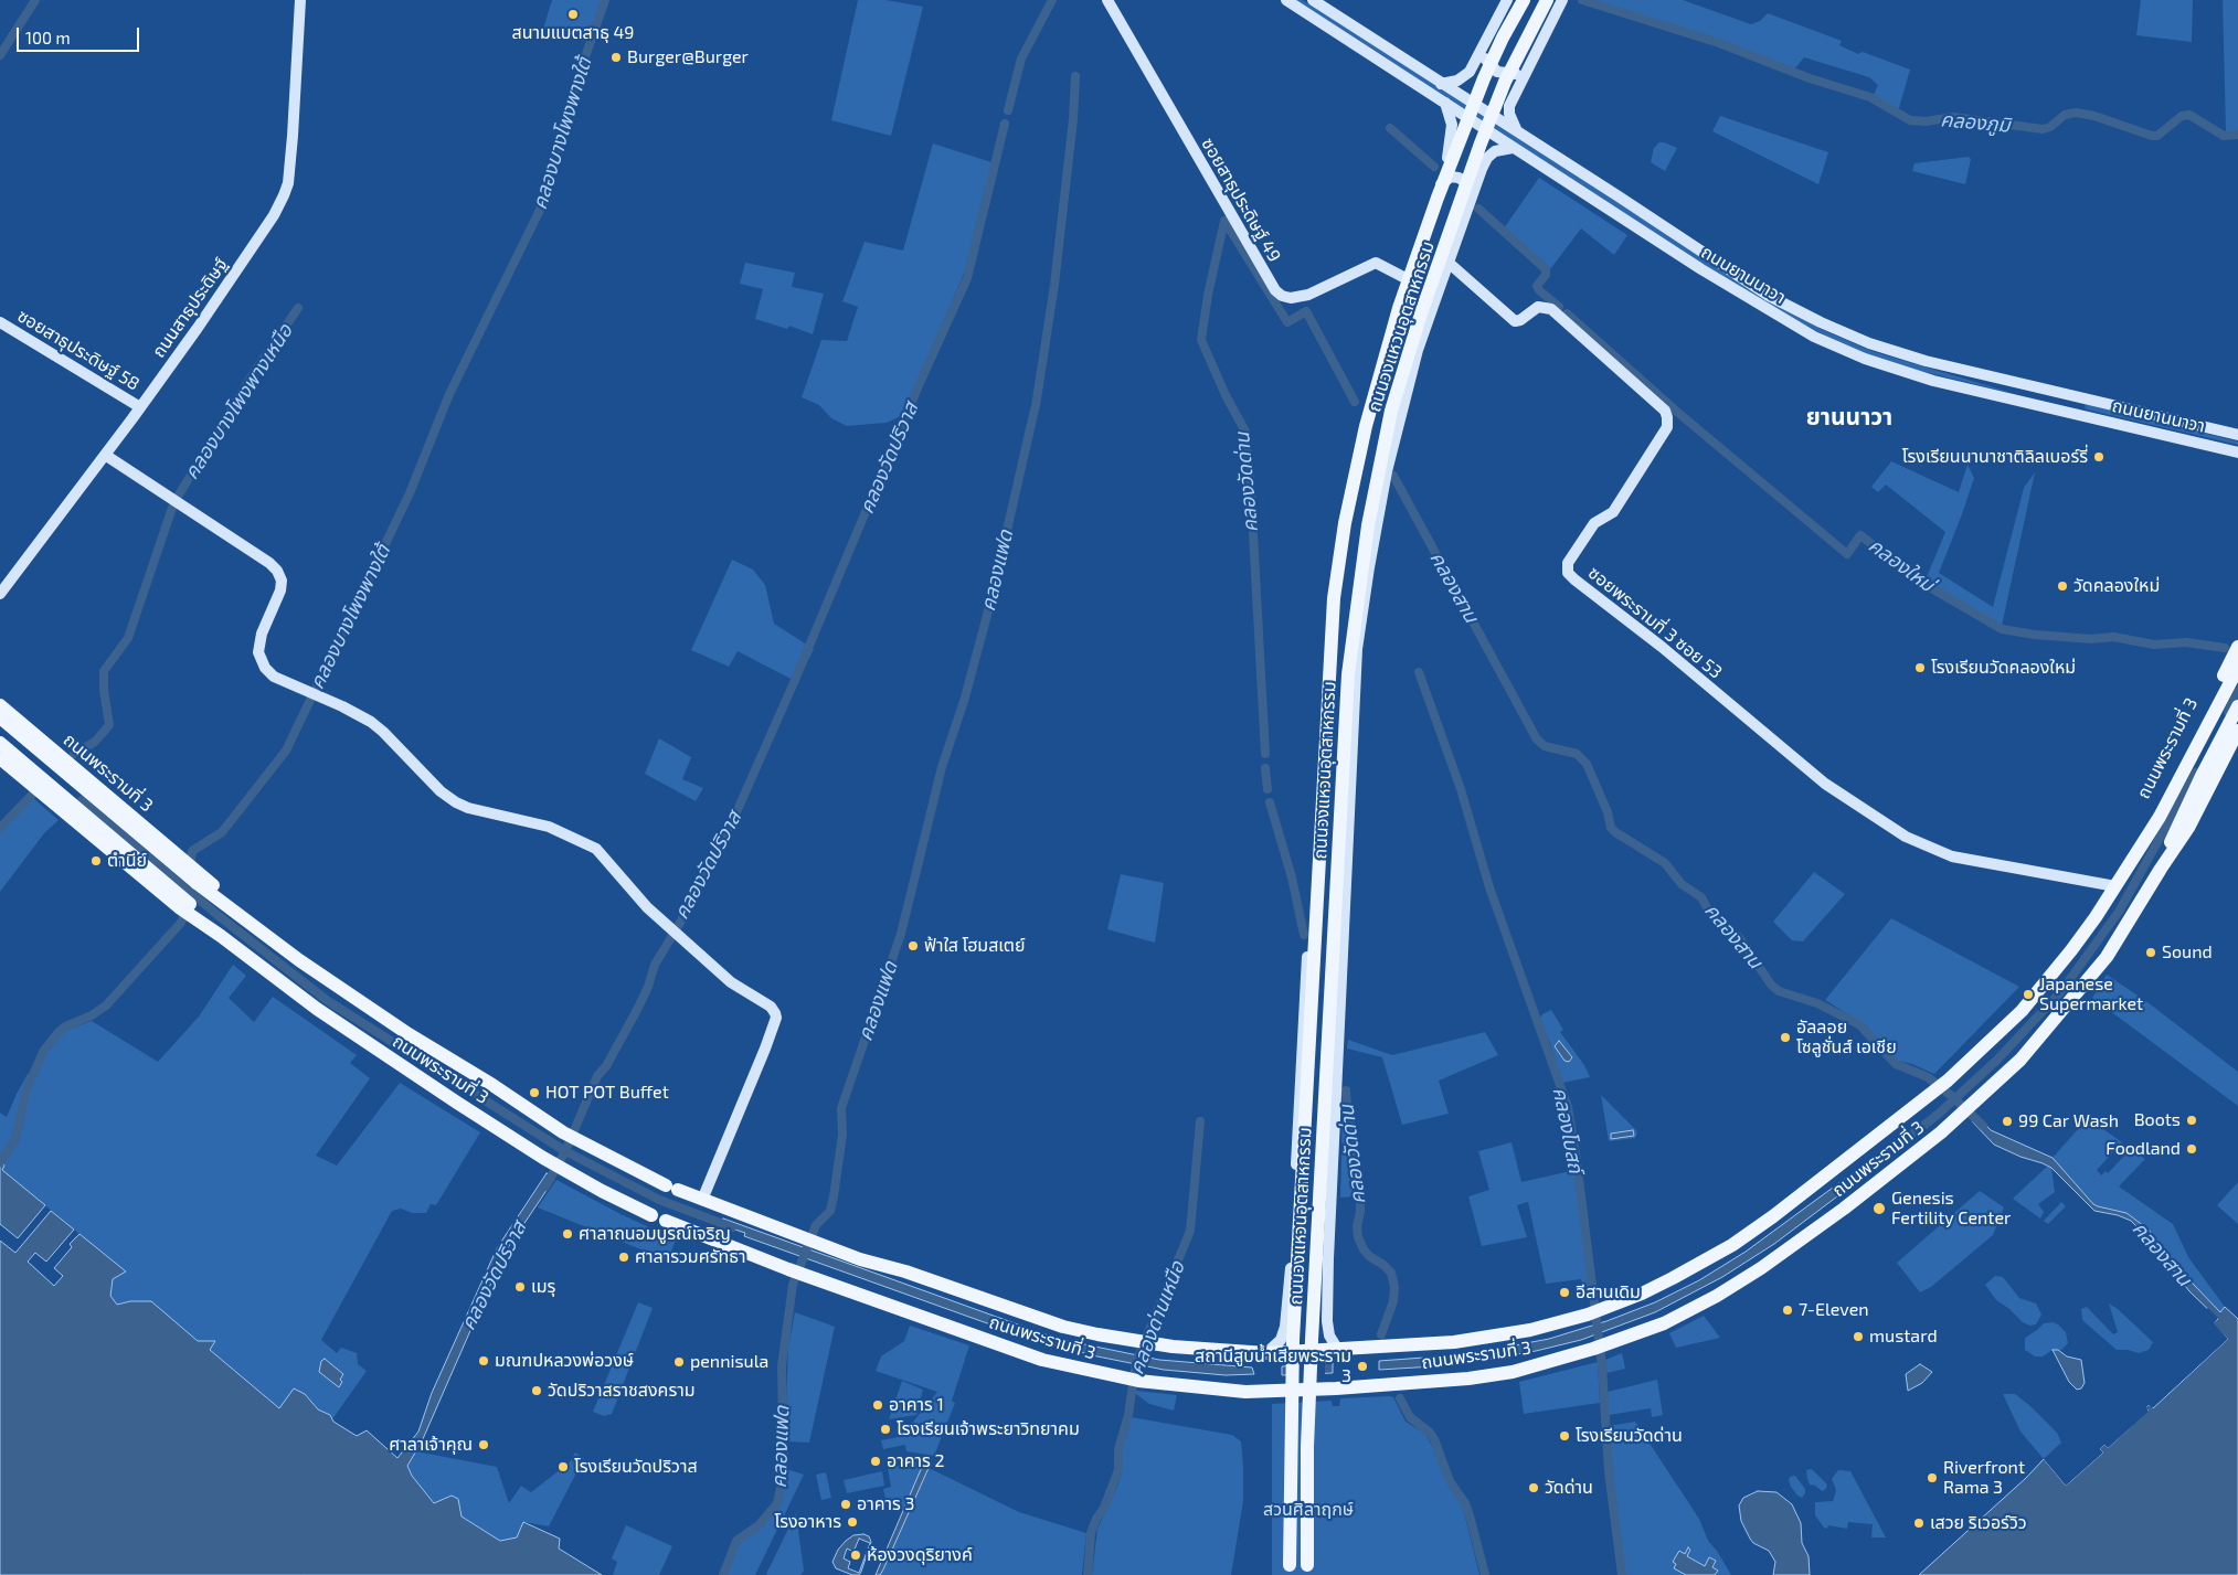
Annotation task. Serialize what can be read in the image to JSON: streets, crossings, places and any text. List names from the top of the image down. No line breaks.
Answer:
{"streets":{"main road":["ซอยสาธุประดิษฐ์ 49","ถนนยานนาวา","ถนนสาธุประดิษฐ์","ถนนวงแหวนอุตสาหกรรม","ซอยสาธุประดิษฐ์ 58","ซอยพระรามที่ 3 ซอย 53","ถนนพระรามที่ 3"]},"crossings":[["ซอยสาธุประดิษฐ์ 49","ถนนวงแหวนอุตสาหกรรม"],["ถนนยานนาวา","ถนนวงแหวนอุตสาหกรรม"],["ถนนสาธุประดิษฐ์","ซอยสาธุประดิษฐ์ 58"],["ถนนวงแหวนอุตสาหกรรม","ซอยพระรามที่ 3 ซอย 53"],["ถนนวงแหวนอุตสาหกรรม","ถนนพระรามที่ 3"],["ซอยพระรามที่ 3 ซอย 53","ถนนพระรามที่ 3"]],"districts":["ยานนาวา"],"water":["คลองภูมิ","คลองบางโพงพางใต้","คลองบางโพงพางเหนือ","คลองวัดปริวาส","คลองวัดด่าน","คลองใหม่","คลองแฟด","คลองสาน","คลองโบสถ์","คลองด่านเหนือ"],"parks":["สวนศิลาฤกษ์"],"places":["สนามแบตสาธุ 49","Burger@Burger","โรงเรียนนานาชาติลิลเบอร์รี่","วัดคลองใหม่","โรงเรียนวัดคลองใหม่","ตำนีย์","ฟ้าใส โฮมสเตย์","Sound","Japanese Supermarket","อัลลอย โซลูชั่นส์ เอเชีย","HOT POT Buffet","Boots","99 Car Wash","Foodland","Genesis Fertility Center","ศาลาถนอมบูรณ์เจริญ","ศาลารวมศรัทธา","เมรุ","อีสานเดิม","7-Eleven","mustard","มณฑปหลวงพ่อวงษ์","pennisula","สถานีสูบน้ำเสียพระราม 3","วัดปริวาสราชสงคราม","อาคาร 1","โรงเรียนเจ้าพระยาวิทยาคม","โรงเรียนวัดด่าน","ศาลาเจ้าคุณ","อาคาร 2","โรงเรียนวัดปริวาส","Riverfront Rama 3","วัดด่าน","อาคาร 3","โรงอาหาร","เสวย ริเวอร์วิว","ห้องวงดุริยางค์"],"scale_bar":"100 m"}
